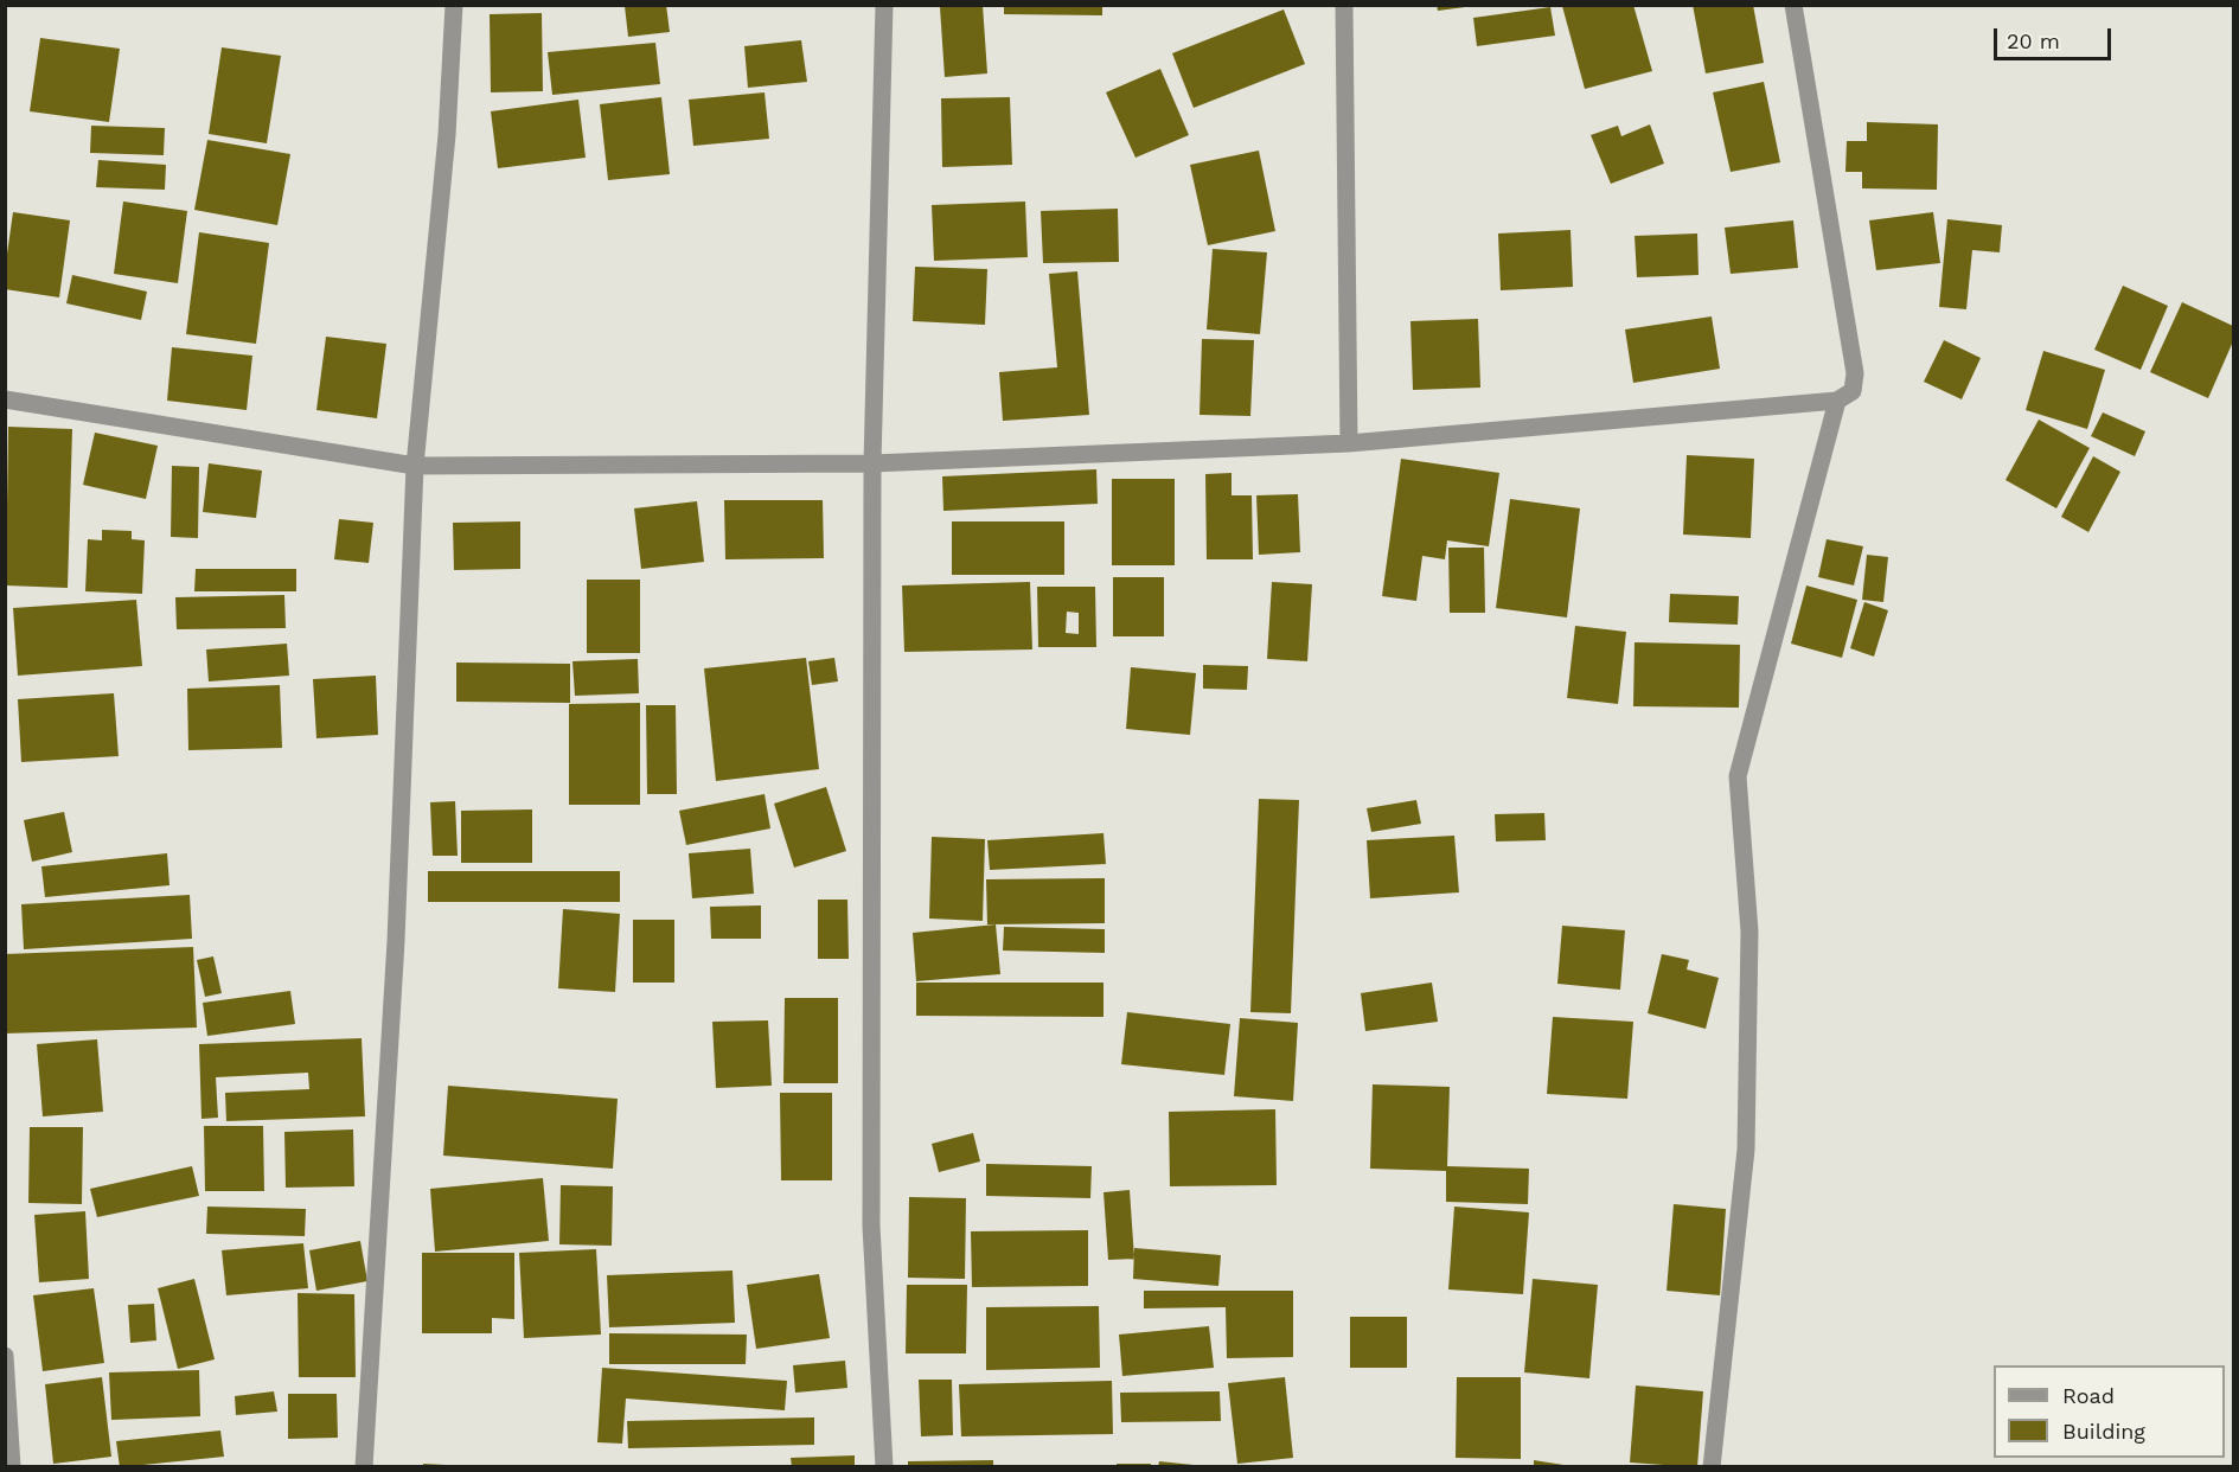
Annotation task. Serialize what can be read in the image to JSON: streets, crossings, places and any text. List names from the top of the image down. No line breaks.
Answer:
{"legend":["Road","Building"],"scale_bar":"20 m"}
